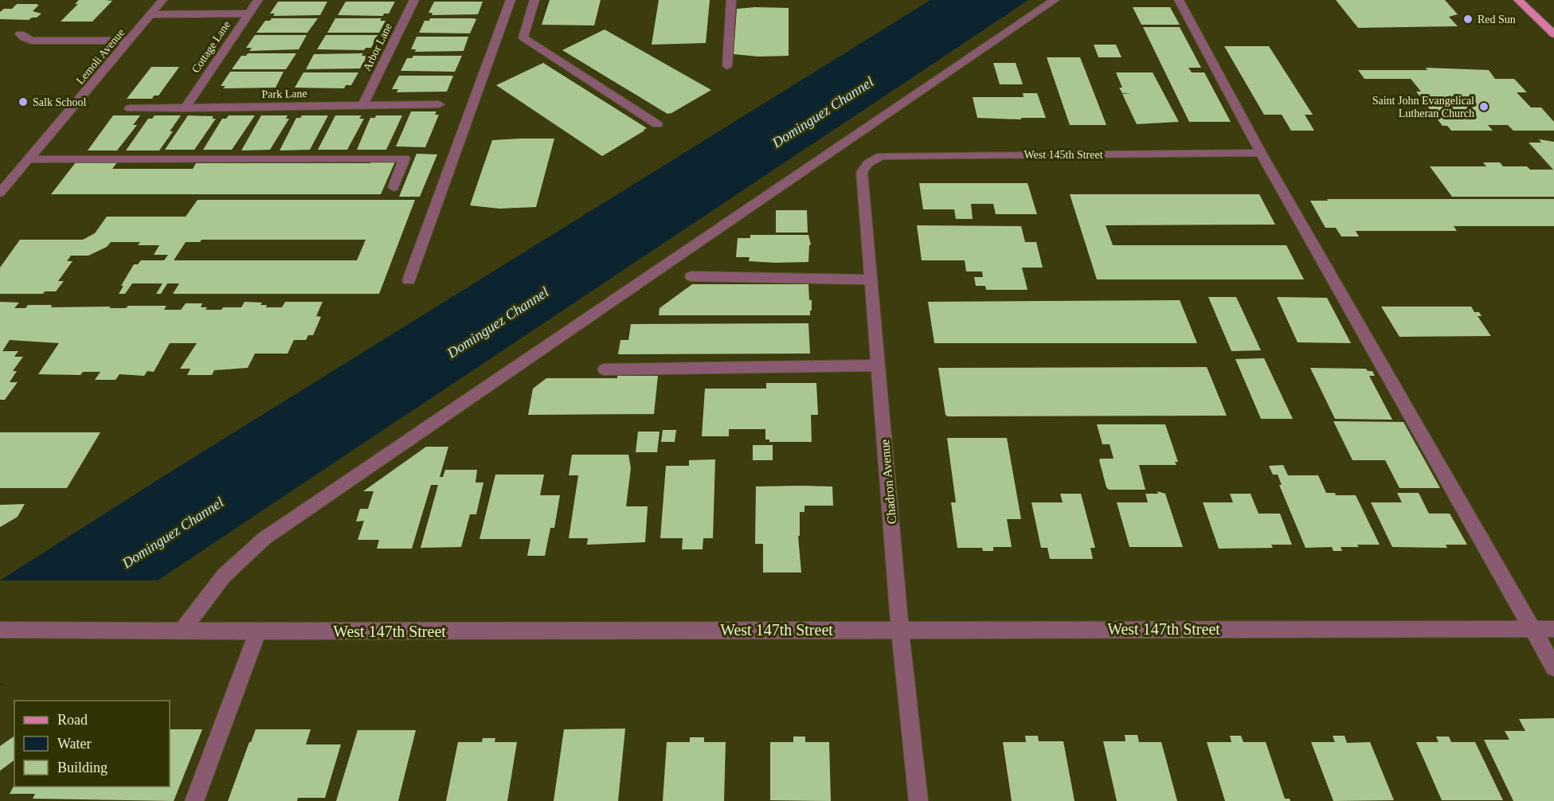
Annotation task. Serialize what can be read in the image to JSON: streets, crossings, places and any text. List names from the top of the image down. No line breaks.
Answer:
{"streets":{"street":["Cottage Lane","Arbor Lane","Lemoli Avenue","Park Lane","West 145th Street","Chadron Avenue","West 147th Street"]},"crossings":[["Cottage Lane","Park Lane"],["Arbor Lane","Park Lane"],["West 145th Street","Chadron Avenue"],["Chadron Avenue","West 147th Street"]],"water":["Dominguez Channel"],"places":["Red Sun","Salk School","Saint John Evangelical Lutheran Church"],"legend":["Road","Water","Building"]}
